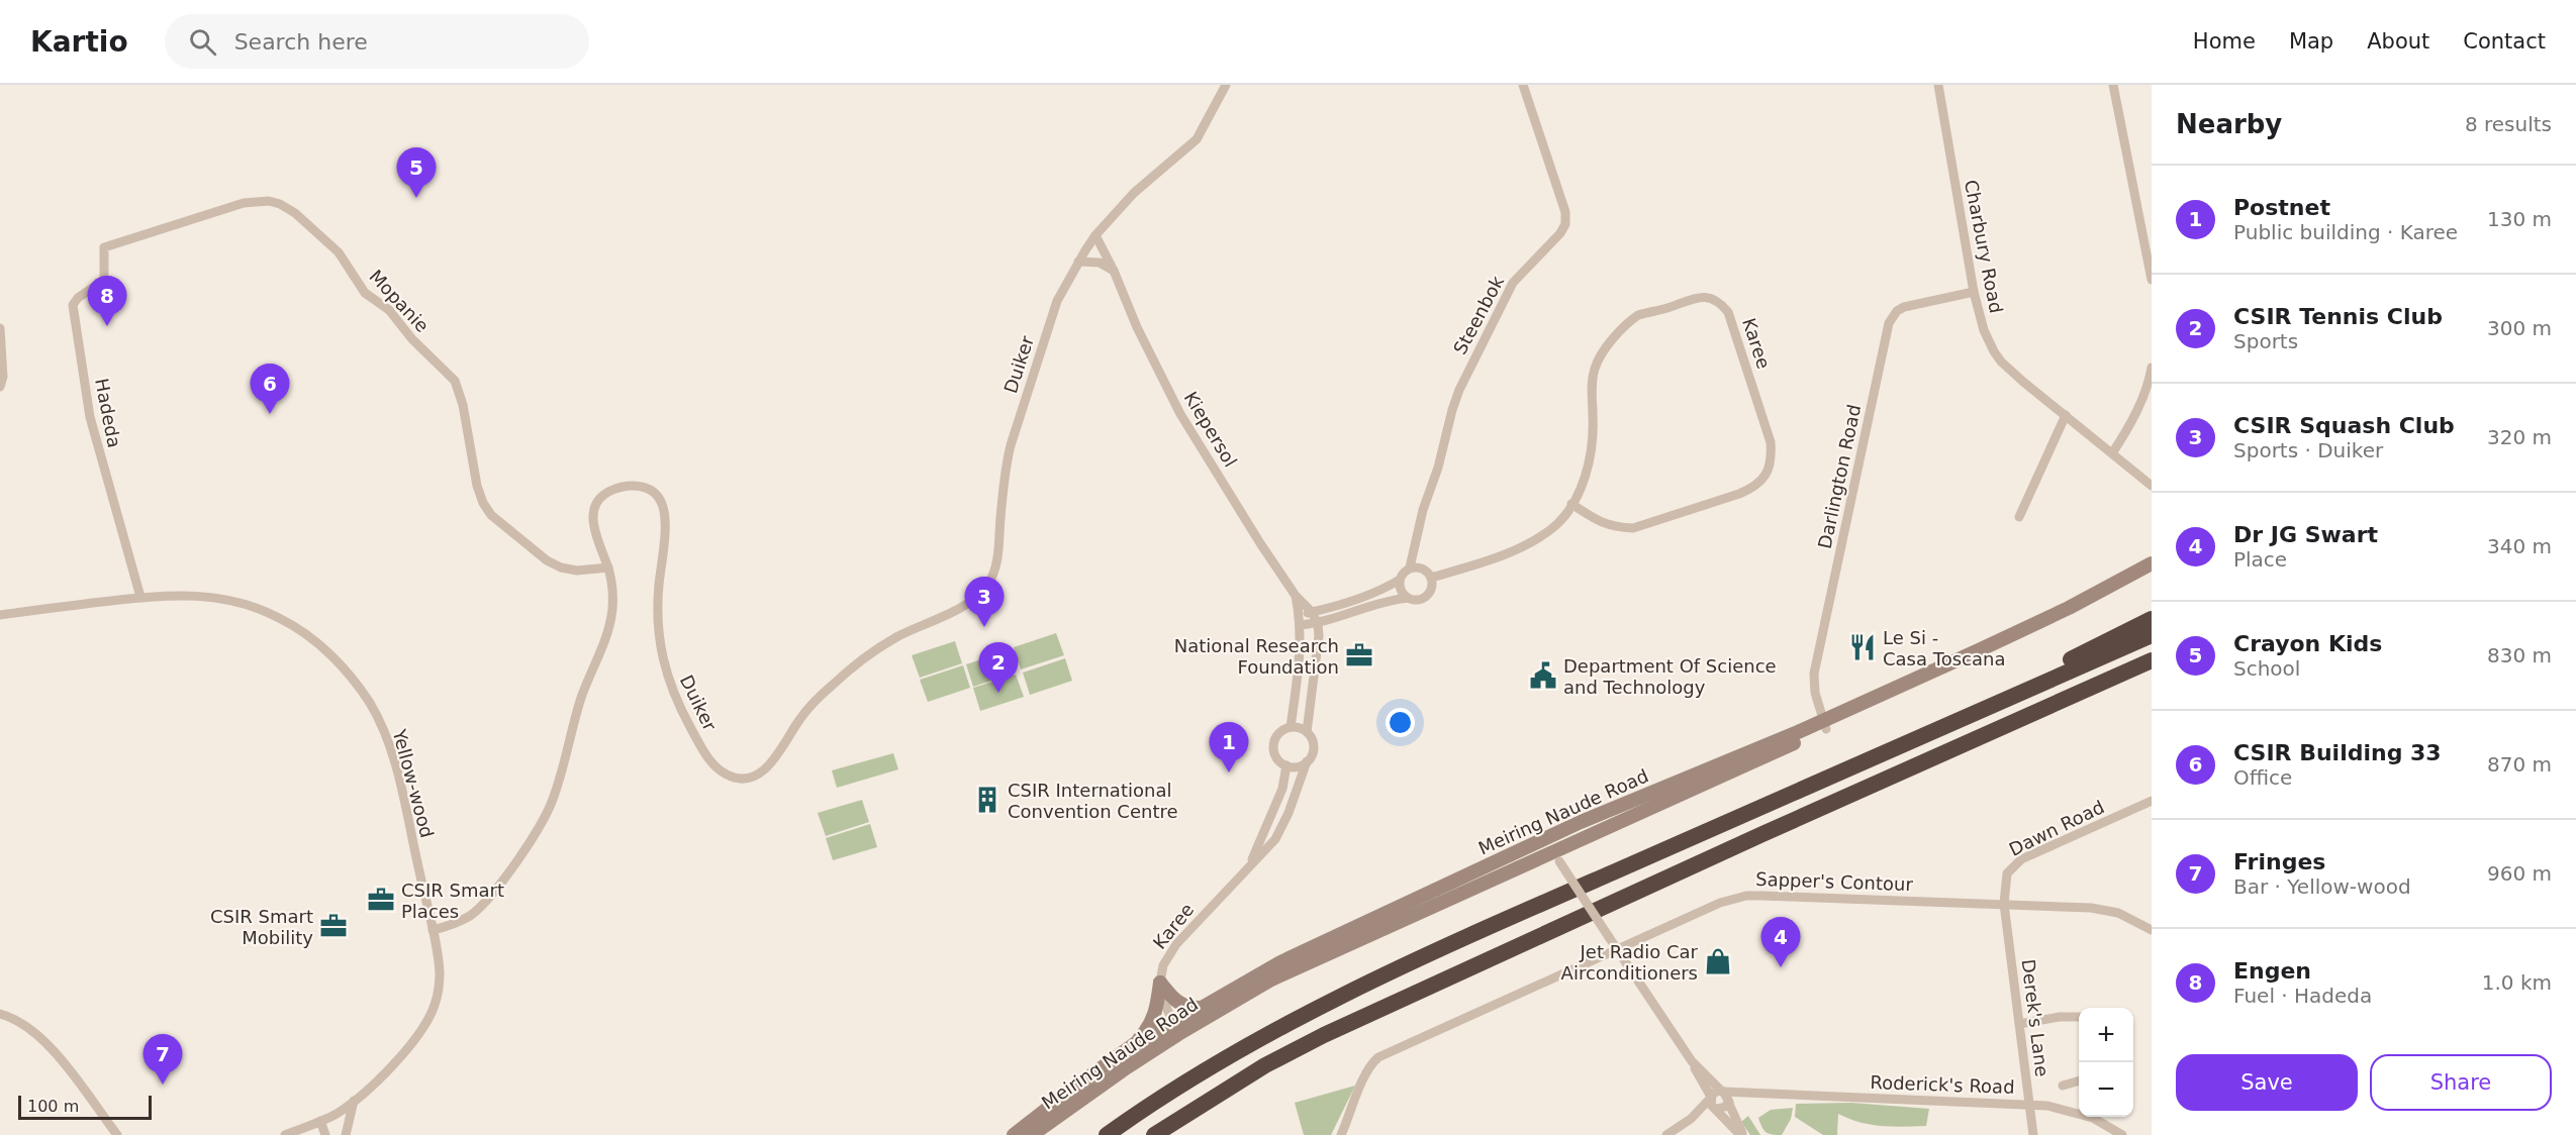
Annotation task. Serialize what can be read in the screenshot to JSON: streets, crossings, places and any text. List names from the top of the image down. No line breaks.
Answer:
{"streets":{"street":["Charbury Road","Mopanie","Steenbok","Karee","Duiker","Hadeda","Kiepersol","Darlington Road","Yellow-wood","Meiring Naude Road","Dawn Road","Sapper's Contour","Derek's Lane","Roderick's Road"]},"crossings":[["Charbury Road","Darlington Road"],["Mopanie","Duiker"],["Mopanie","Hadeda"],["Duiker","Kiepersol"],["Duiker","Yellow-wood"],["Hadeda","Yellow-wood"],["Darlington Road","Meiring Naude Road"],["Dawn Road","Sapper's Contour"],["Dawn Road","Derek's Lane"],["Sapper's Contour","Derek's Lane"],["Derek's Lane","Roderick's Road"]],"places":{"restaurant":["Le Si - Casa Toscana"],"office":["National Research Foundation","CSIR Smart Places","CSIR Smart Mobility"],"public building":["Department Of Science and Technology"],"building":["CSIR International Convention Centre"],"shop":["Jet Radio Car Airconditioners"]},"scale_bar":"100 m","page":{"header":"Kartio","search":"Search here","nav":["Home","Map","About","Contact"],"heading":["Nearby","8 results"],"pins":["5","8","6","3","2","1","4","7"],"list":[{"mark":"1","name":"Postnet","note":"Public building · Karee","value":"130 m"},{"mark":"2","name":"CSIR Tennis Club","note":"Sports","value":"300 m"},{"mark":"3","name":"CSIR Squash Club","note":"Sports · Duiker","value":"320 m"},{"mark":"4","name":"Dr JG Swart","note":"Place","value":"340 m"},{"mark":"5","name":"Crayon Kids","note":"School","value":"830 m"},{"mark":"6","name":"CSIR Building 33","note":"Office","value":"870 m"},{"mark":"7","name":"Fringes","note":"Bar · Yellow-wood","value":"960 m"},{"mark":"8","name":"Engen","note":"Fuel · Hadeda","value":"1.0 km"}],"map_buttons":["+","−"],"buttons":["Save","Share"],"scale":"100 m"}}
